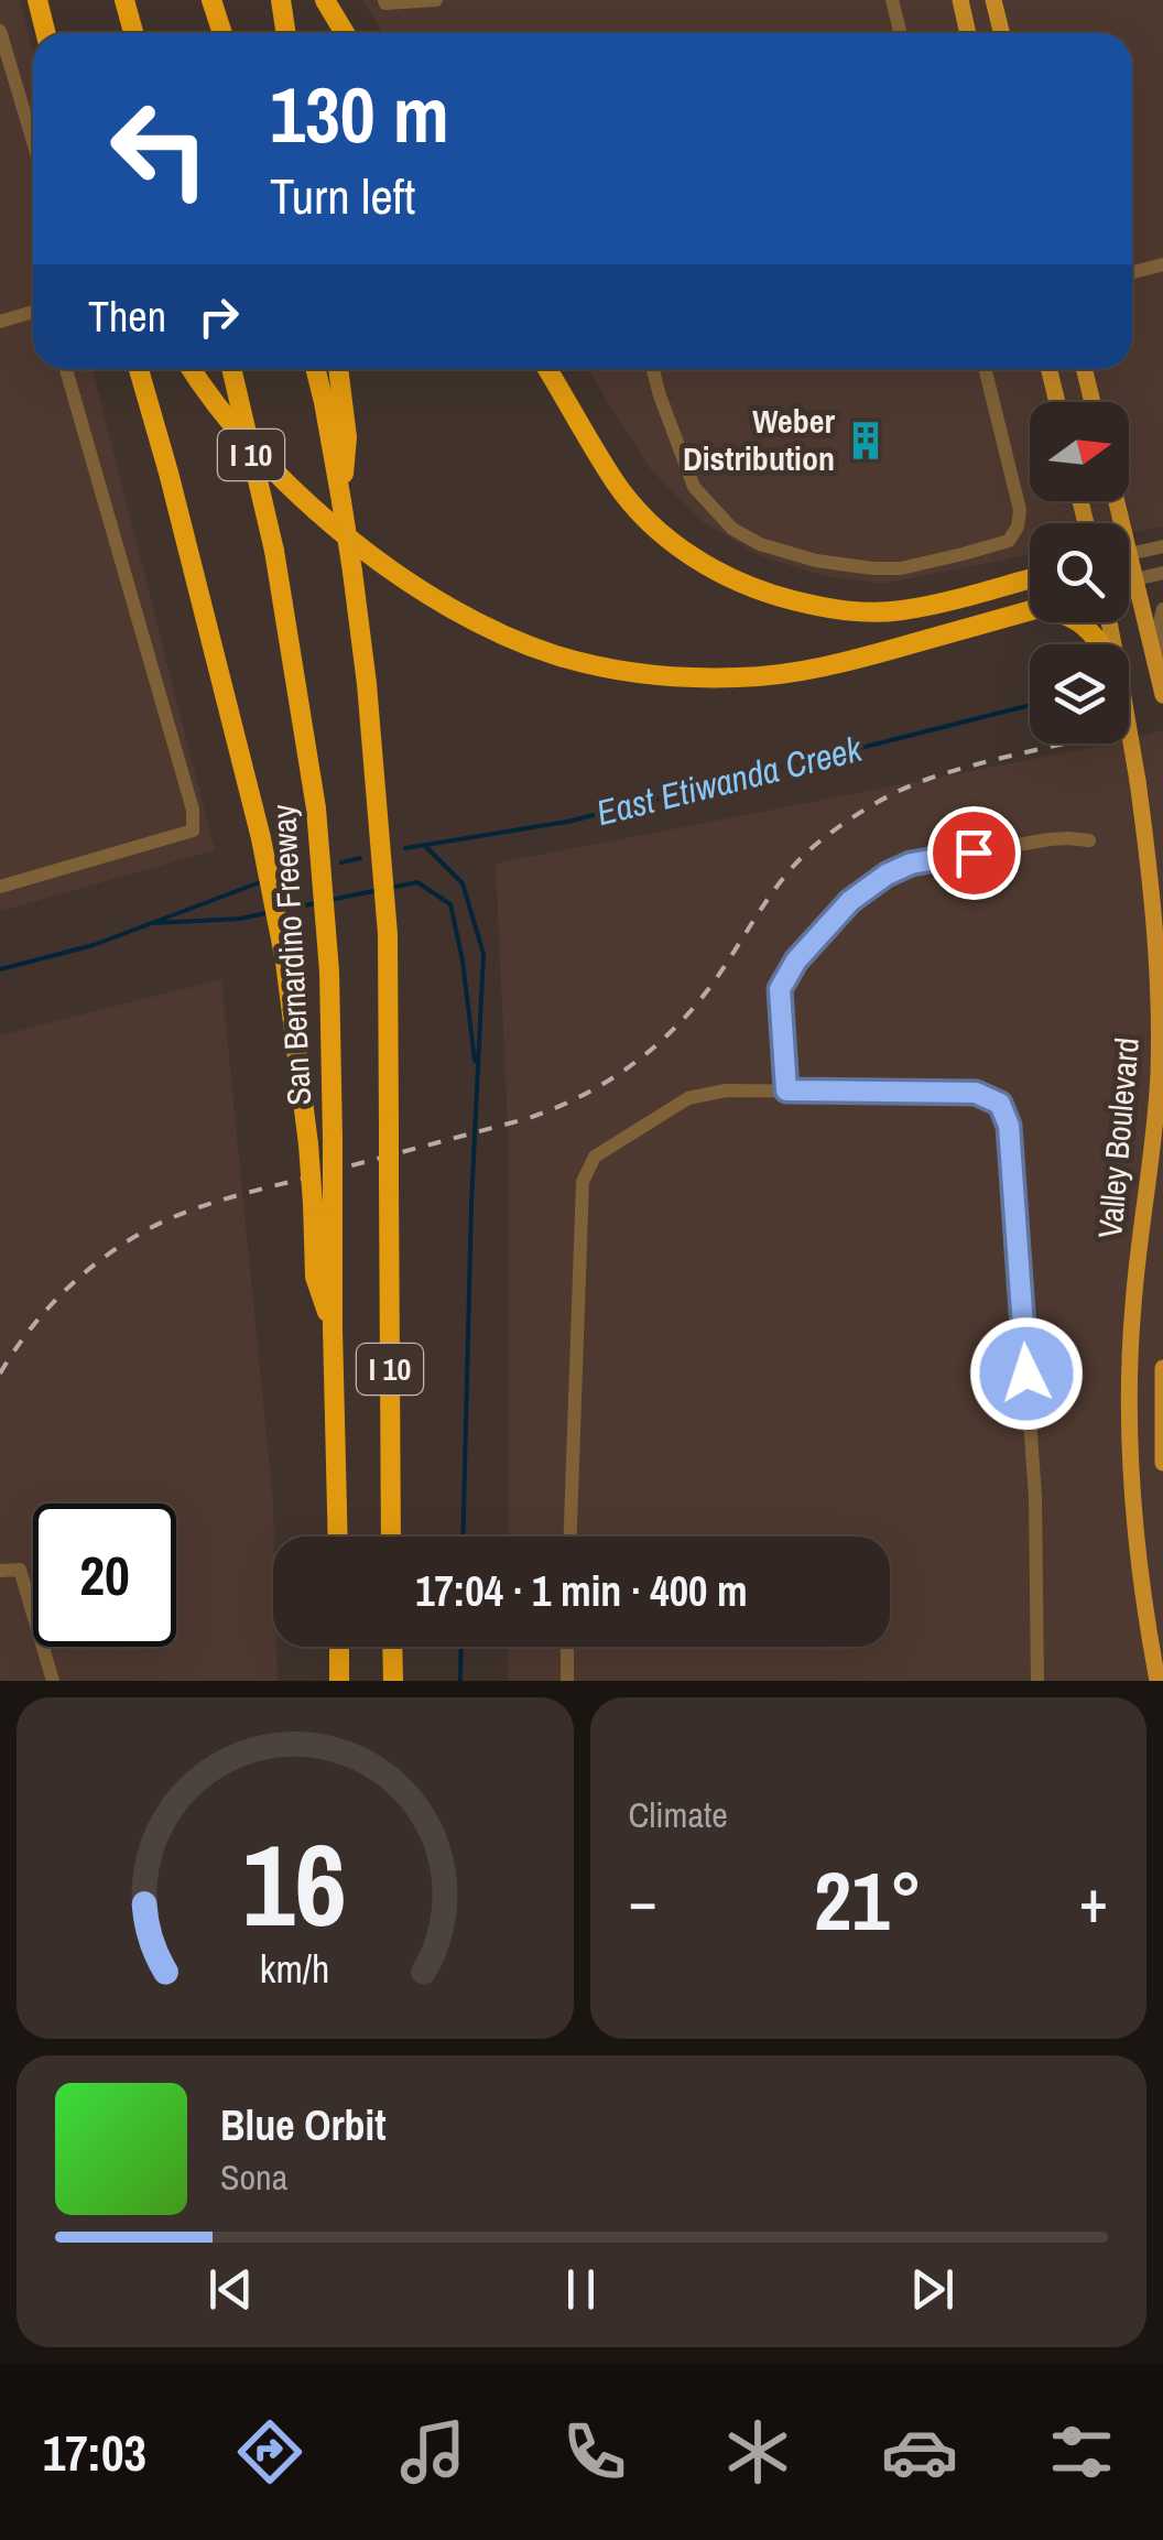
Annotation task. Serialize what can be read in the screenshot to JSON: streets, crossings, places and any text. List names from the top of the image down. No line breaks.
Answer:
{"streets":{"highway":["I 10","San Bernardino Freeway"],"main road":["Valley Boulevard"]},"water":["East Etiwanda Creek"],"places":{"building":["Weber Distribution"]},"north":"right","page":{"turn":["130 m","Turn left"],"then":"Then","limit":"20","trip":"17:04 · 1 min · 400 m","tile":"Climate","heat":["−","21°","+"],"song":["Blue Orbit","Sona"],"tabs":"17:03","gauge":["16","km/h"]}}
